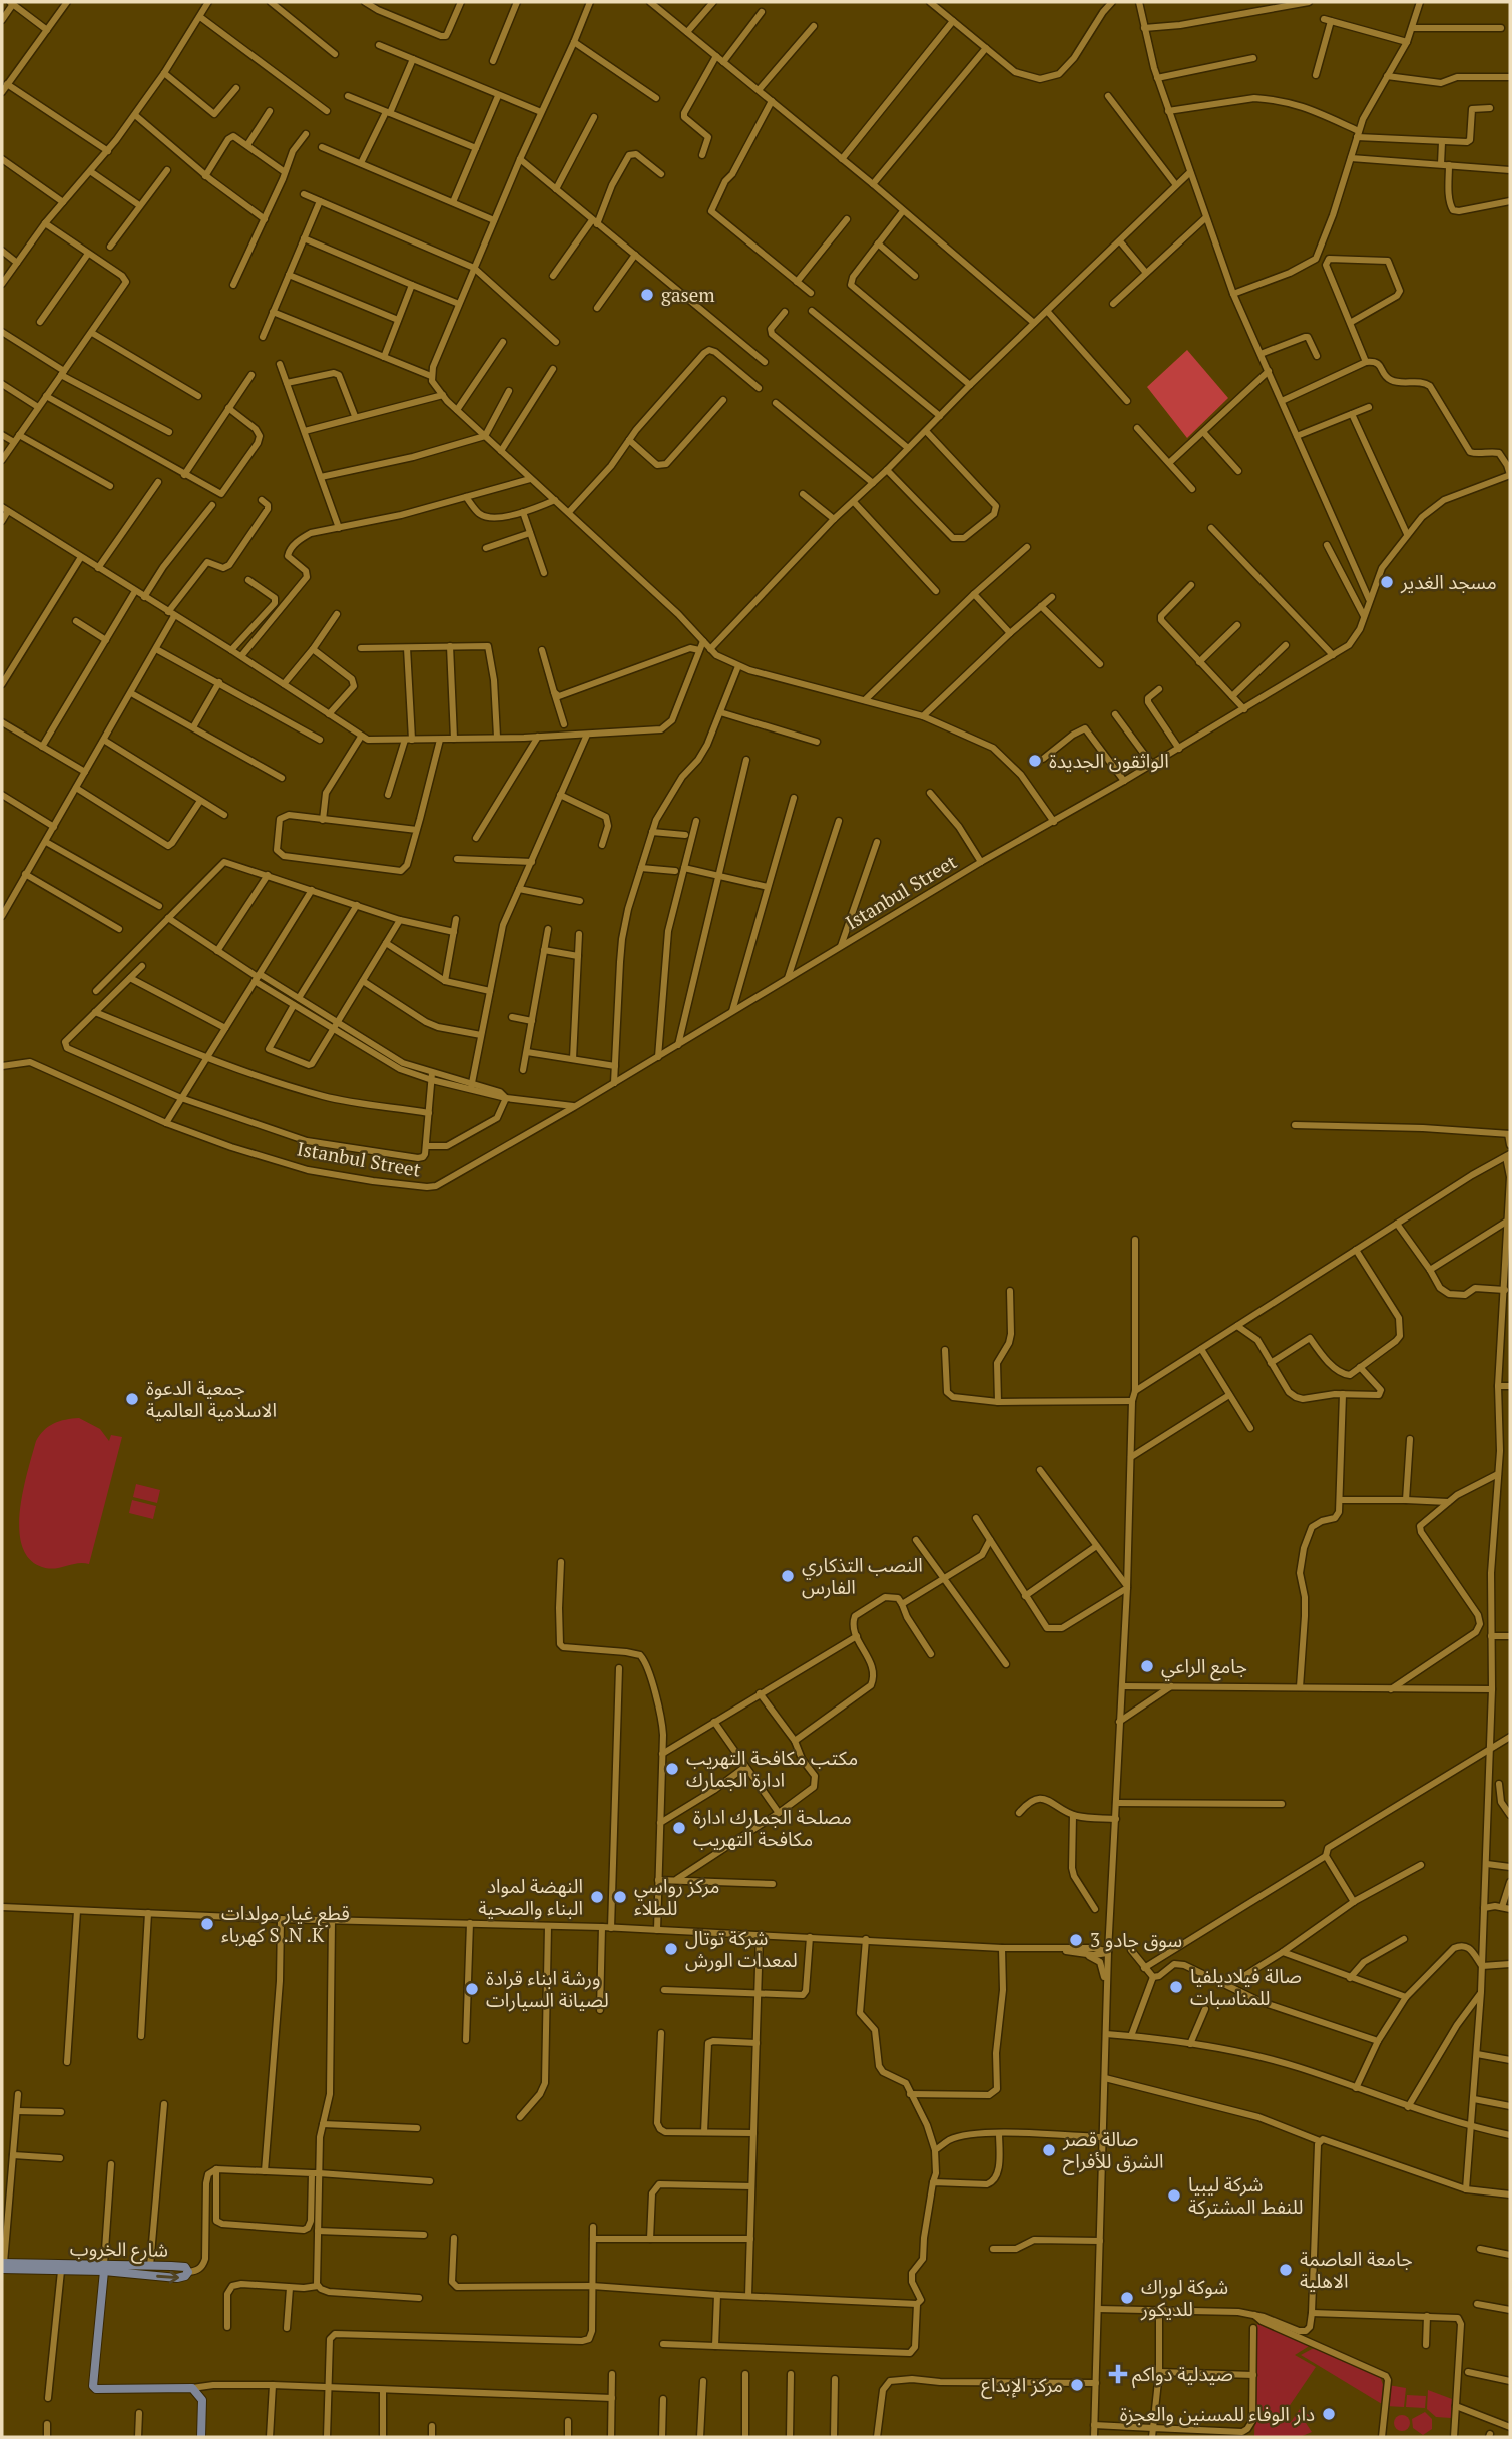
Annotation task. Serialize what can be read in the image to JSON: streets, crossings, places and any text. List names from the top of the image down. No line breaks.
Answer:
{"streets":{"main road":["شارع الخروب"],"street":["Istanbul Street"]},"places":{"other":["gasem","مسجد الغدير","الواثقون الجديدة","جمعية الدعوة الاسلامية العالمية","النصب التذكاري الفارس","جامع الراعي","مكتب مكافحة التهريب ادارة الجمارك","مصلحة الجمارك ادارة مكافحة التهريب","النهضة لمواد البناء والصحية","مركز رواسي للطلاء","قطع غيار مولدات كهرباء S .N .K","سوق جادو 3","شركة توتال لمعدات الورش","صالة فيلاديلفيا للمناسبات","ورشة ابناء قرادة لصيانة السيارات","صالة قصر الشرق للأفراح","شركة ليبيا للنفط المشتركة","جامعة العاصمة الاهلية","شوكة لوراك للديكور","مركز الإبداع","دار الوفاء للمسنين والعجزة"],"health":["صيدلية دواكم"]}}
